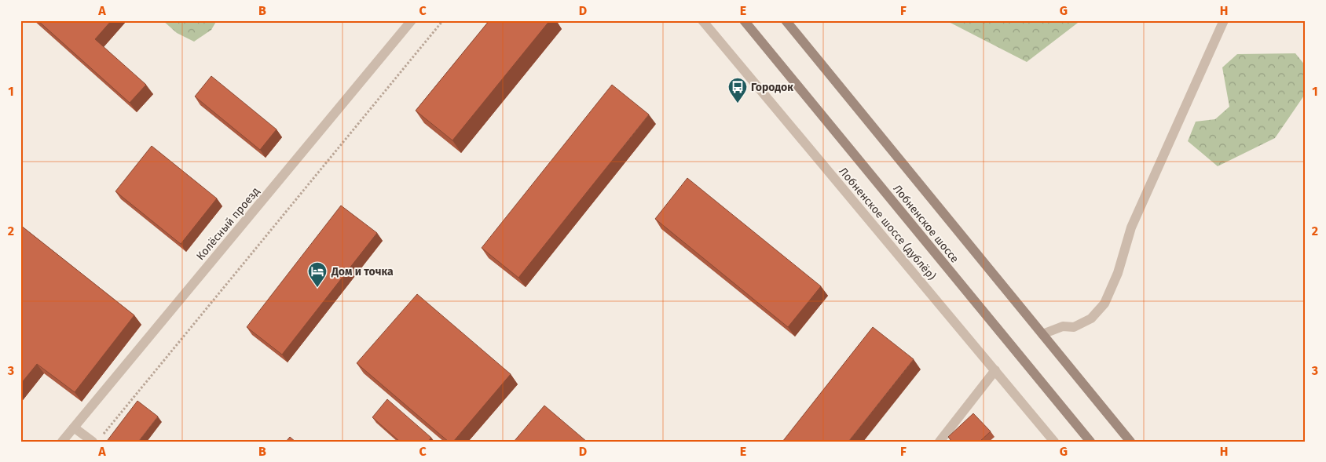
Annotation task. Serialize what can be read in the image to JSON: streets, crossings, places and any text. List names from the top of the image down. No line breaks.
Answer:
{"streets":{"main road":["Лобненское шоссе"],"street":["Колёсный проезд","Лобненское шоссе (дублёр)"]},"places":{"bus stop":["Городок"],"hotel":["Дом и точка"]},"grid":{"columns":["A","B","C","D","E","F","G","H"],"rows":["1","2","3"]}}
